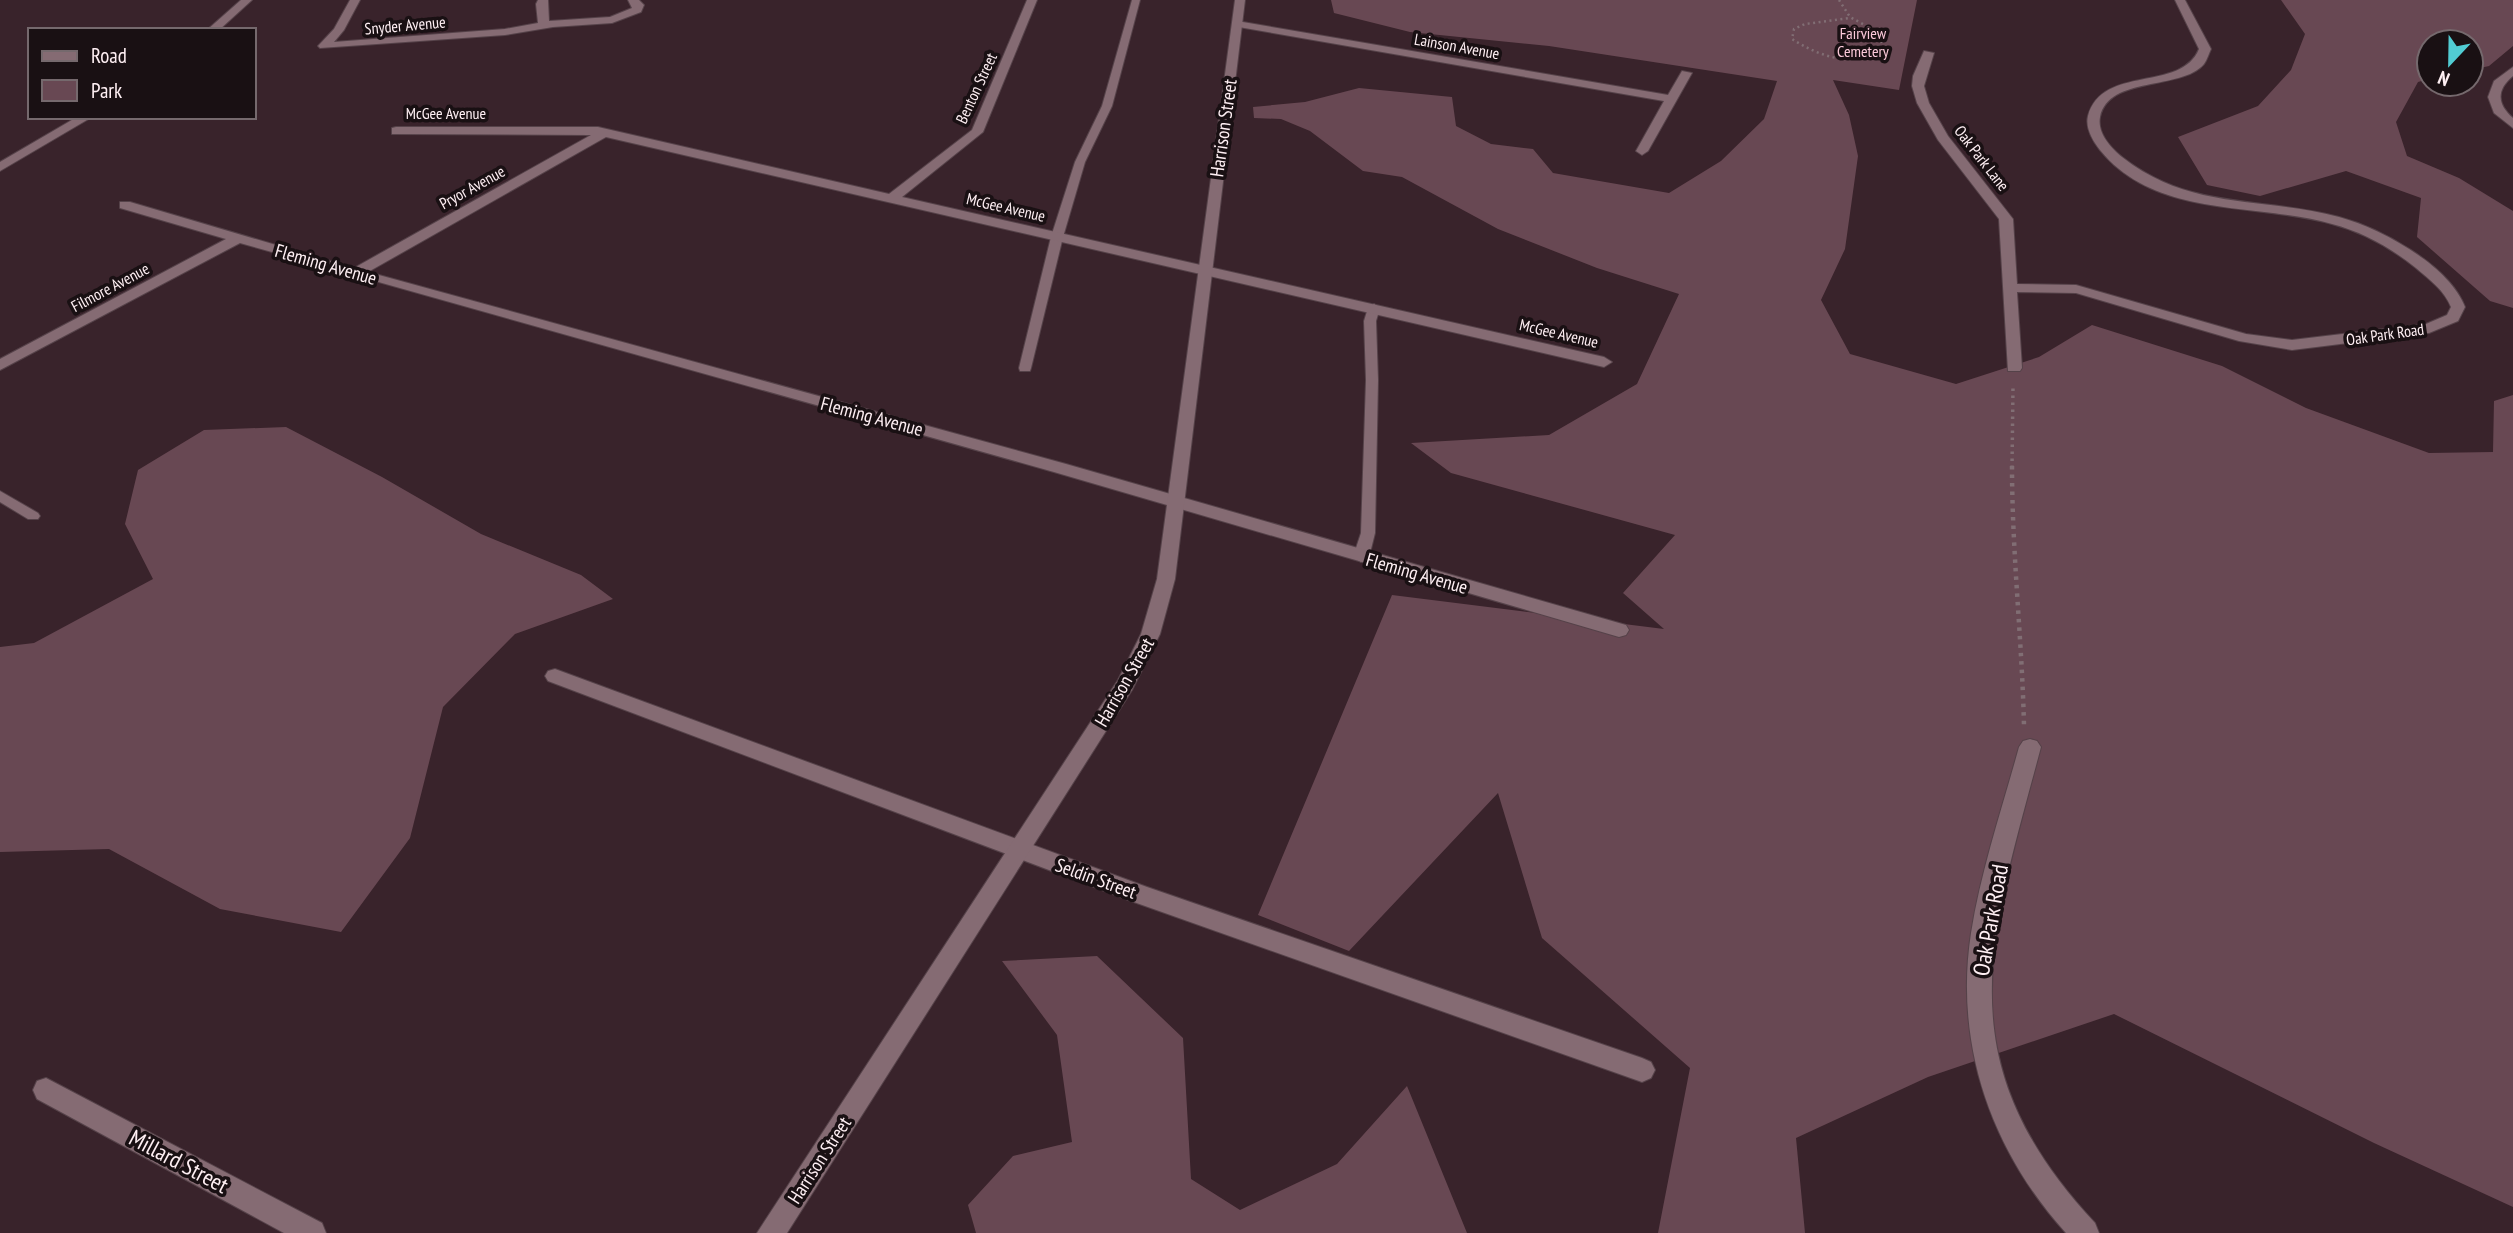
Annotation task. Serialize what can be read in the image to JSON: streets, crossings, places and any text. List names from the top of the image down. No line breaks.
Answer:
{"streets":{"street":["Snyder Avenue","Lainson Avenue","Benton Street","McGee Avenue","Harrison Street","Oak Park Lane","Pryor Avenue","Fleming Avenue","Filmore Avenue","Oak Park Road","Seldin Street","Millard Street"]},"crossings":[["Lainson Avenue","Harrison Street"],["Benton Street","McGee Avenue"],["McGee Avenue","Harrison Street"],["McGee Avenue","Pryor Avenue"],["Harrison Street","Fleming Avenue"],["Harrison Street","Seldin Street"],["Oak Park Lane","Oak Park Road"],["Pryor Avenue","Fleming Avenue"],["Fleming Avenue","Filmore Avenue"]],"parks":["Fairview Cemetery"],"legend":["Road","Park"],"north":"bottom"}
